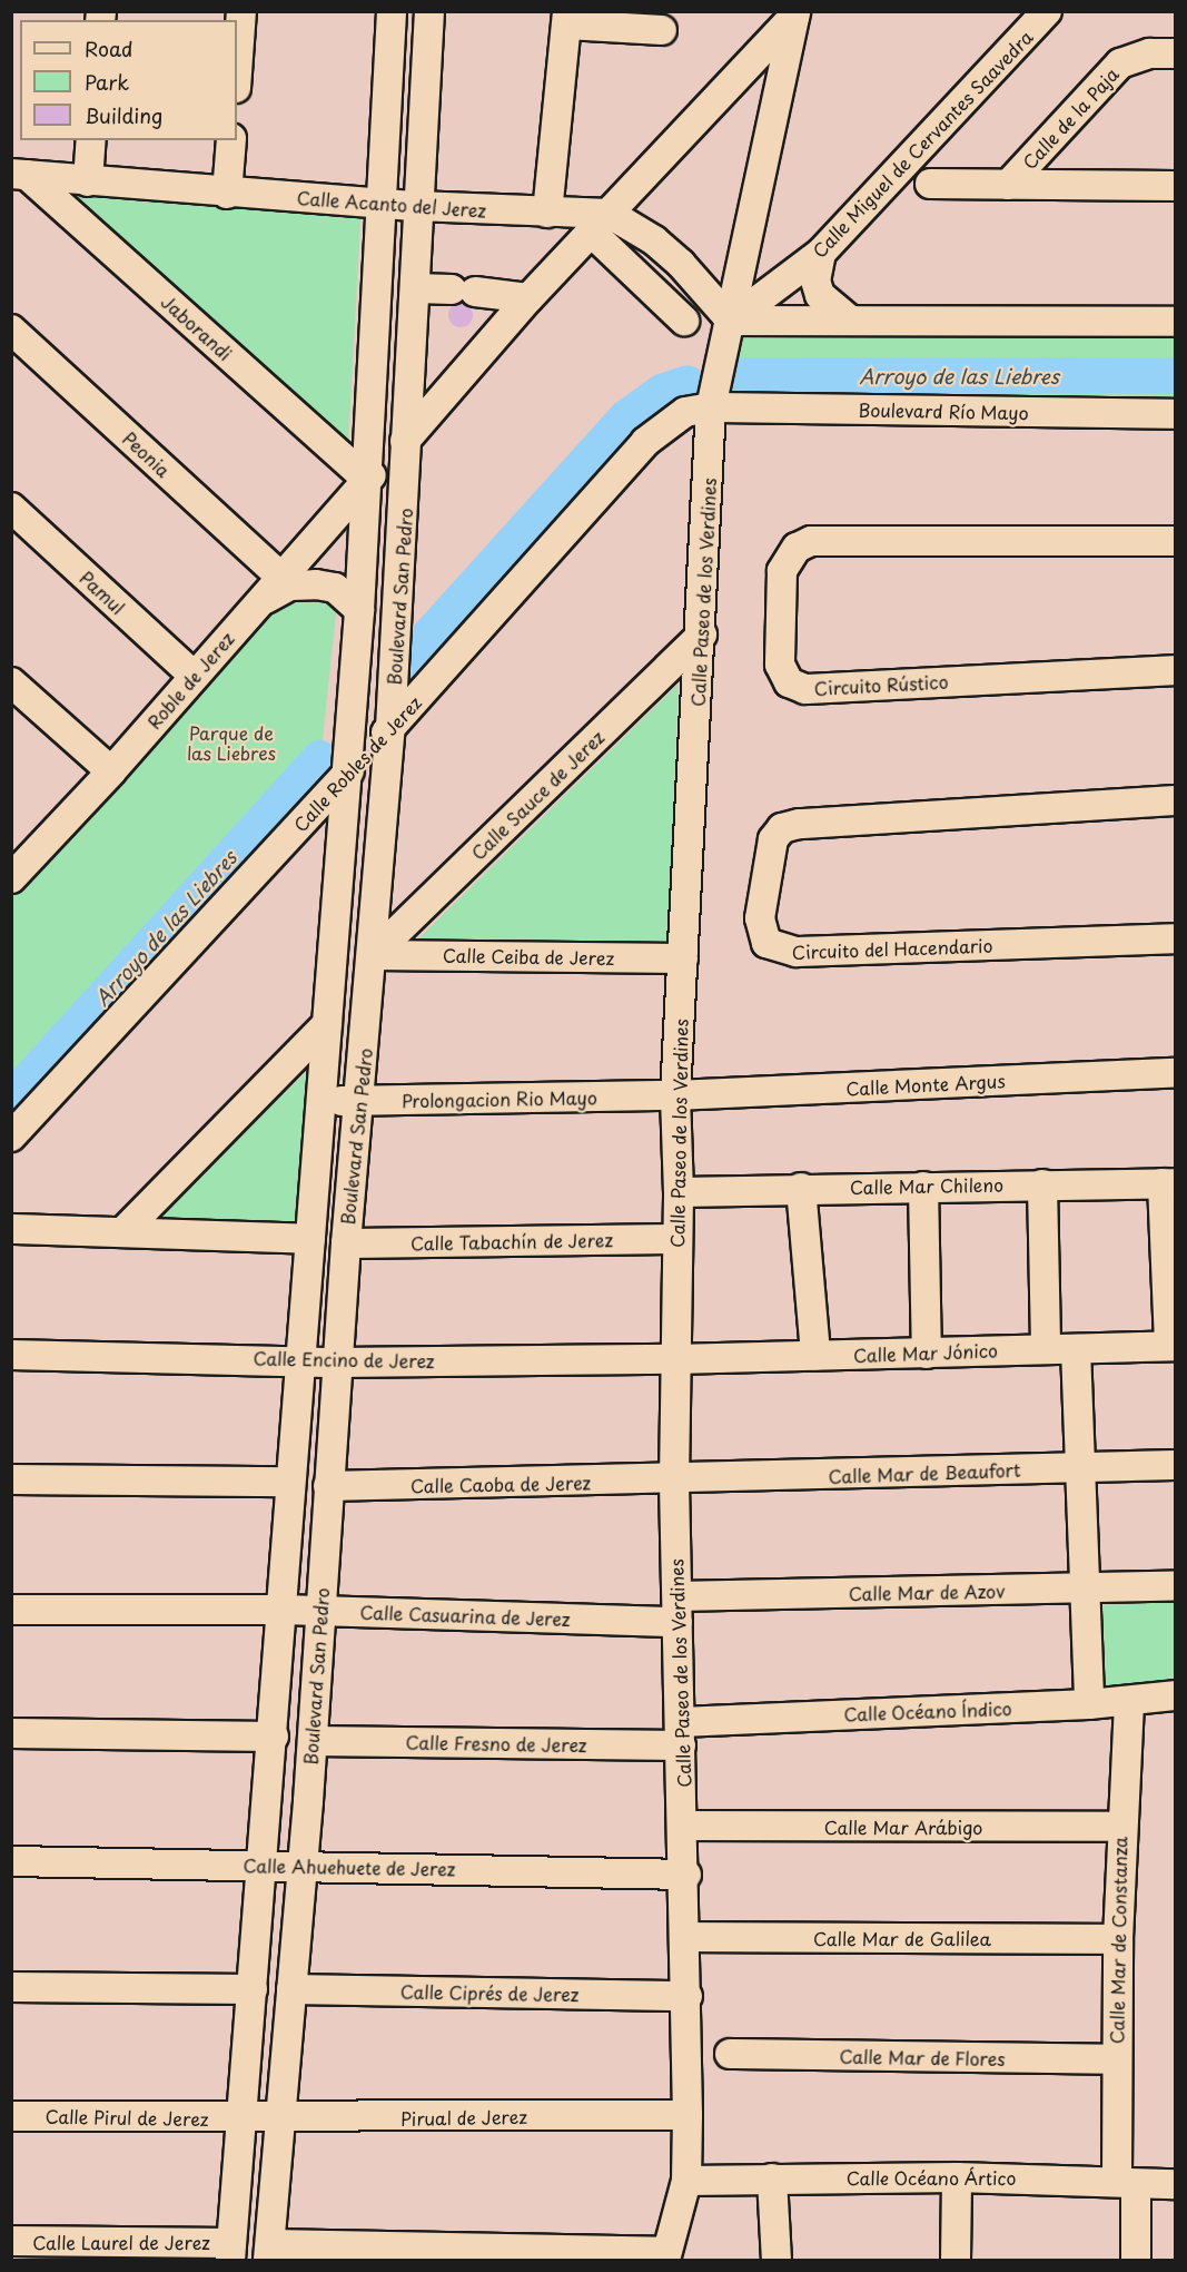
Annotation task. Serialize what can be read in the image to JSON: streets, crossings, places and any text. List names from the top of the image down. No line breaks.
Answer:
{"streets":{"street":["Calle de la Paja","Calle Miguel de Cervantes Saavedra","Calle Acanto del Jerez","Jaborandi","Boulevard Río Mayo","Peonia","Pamul","Calle Paseo de los Verdines","Boulevard San Pedro","Roble de Jerez","Circuito Rústico","Calle Robles de Jerez","Calle Sauce de Jerez","Circuito del Hacendario","Calle Ceiba de Jerez","Calle Monte Argus","Prolongacion Rio Mayo","Calle Mar Chileno","Calle Tabachín de Jerez","Calle Mar Jónico","Calle Encino de Jerez","Calle Mar de Beaufort","Calle Caoba de Jerez","Calle Mar de Azov","Calle Casuarina de Jerez","Calle Océano Índico","Calle Fresno de Jerez","Calle Mar Arábigo","Calle Ahuehuete de Jerez","Calle Mar de Galilea","Calle Mar de Constanza","Calle Ciprés de Jerez","Calle Mar de Flores","Calle Pirul de Jerez","Pirual de Jerez","Calle Océano Ártico","Calle Laurel de Jerez"]},"crossings":[["Calle Miguel de Cervantes Saavedra","Calle Acanto del Jerez"],["Calle Miguel de Cervantes Saavedra","Calle Paseo de los Verdines"],["Calle Acanto del Jerez","Jaborandi"],["Calle Acanto del Jerez","Calle Paseo de los Verdines"],["Calle Acanto del Jerez","Boulevard San Pedro"],["Calle Acanto del Jerez","Roble de Jerez"],["Jaborandi","Roble de Jerez"],["Boulevard Río Mayo","Calle Paseo de los Verdines"],["Boulevard Río Mayo","Calle Robles de Jerez"],["Peonia","Roble de Jerez"],["Pamul","Roble de Jerez"],["Calle Paseo de los Verdines","Roble de Jerez"],["Calle Paseo de los Verdines","Calle Robles de Jerez"],["Calle Paseo de los Verdines","Calle Sauce de Jerez"],["Calle Paseo de los Verdines","Calle Ceiba de Jerez"],["Calle Paseo de los Verdines","Calle Monte Argus"],["Calle Paseo de los Verdines","Prolongacion Rio Mayo"],["Calle Paseo de los Verdines","Calle Mar Chileno"],["Calle Paseo de los Verdines","Calle Tabachín de Jerez"],["Calle Paseo de los Verdines","Calle Mar Jónico"],["Calle Paseo de los Verdines","Calle Encino de Jerez"],["Calle Paseo de los Verdines","Calle Mar de Beaufort"],["Calle Paseo de los Verdines","Calle Caoba de Jerez"],["Calle Paseo de los Verdines","Calle Mar de Azov"],["Calle Paseo de los Verdines","Calle Casuarina de Jerez"],["Calle Paseo de los Verdines","Calle Océano Índico"],["Calle Paseo de los Verdines","Calle Fresno de Jerez"],["Calle Paseo de los Verdines","Calle Mar Arábigo"],["Calle Paseo de los Verdines","Calle Ahuehuete de Jerez"],["Calle Paseo de los Verdines","Calle Mar de Galilea"],["Calle Paseo de los Verdines","Calle Ciprés de Jerez"],["Calle Paseo de los Verdines","Pirual de Jerez"],["Calle Paseo de los Verdines","Calle Océano Ártico"],["Boulevard San Pedro","Roble de Jerez"],["Boulevard San Pedro","Calle Robles de Jerez"],["Boulevard San Pedro","Calle Sauce de Jerez"],["Boulevard San Pedro","Calle Ceiba de Jerez"],["Boulevard San Pedro","Prolongacion Rio Mayo"],["Boulevard San Pedro","Calle Tabachín de Jerez"],["Boulevard San Pedro","Calle Encino de Jerez"],["Boulevard San Pedro","Calle Caoba de Jerez"],["Boulevard San Pedro","Calle Casuarina de Jerez"],["Boulevard San Pedro","Calle Fresno de Jerez"],["Boulevard San Pedro","Calle Ahuehuete de Jerez"],["Boulevard San Pedro","Calle Ciprés de Jerez"],["Boulevard San Pedro","Calle Pirul de Jerez"],["Boulevard San Pedro","Pirual de Jerez"],["Boulevard San Pedro","Calle Laurel de Jerez"],["Calle Sauce de Jerez","Calle Ceiba de Jerez"],["Calle Monte Argus","Prolongacion Rio Mayo"],["Calle Mar Jónico","Calle Encino de Jerez"],["Calle Mar de Beaufort","Calle Caoba de Jerez"],["Calle Mar de Azov","Calle Casuarina de Jerez"],["Calle Océano Índico","Calle Fresno de Jerez"],["Calle Océano Índico","Calle Mar de Constanza"],["Calle Mar Arábigo","Calle Mar de Constanza"],["Calle Mar de Galilea","Calle Mar de Constanza"],["Calle Mar de Constanza","Calle Mar de Flores"],["Calle Mar de Constanza","Calle Océano Ártico"],["Calle Pirul de Jerez","Pirual de Jerez"]],"water":["Arroyo de las Liebres"],"parks":["Parque de las Liebres"],"legend":["Road","Park","Building"]}
